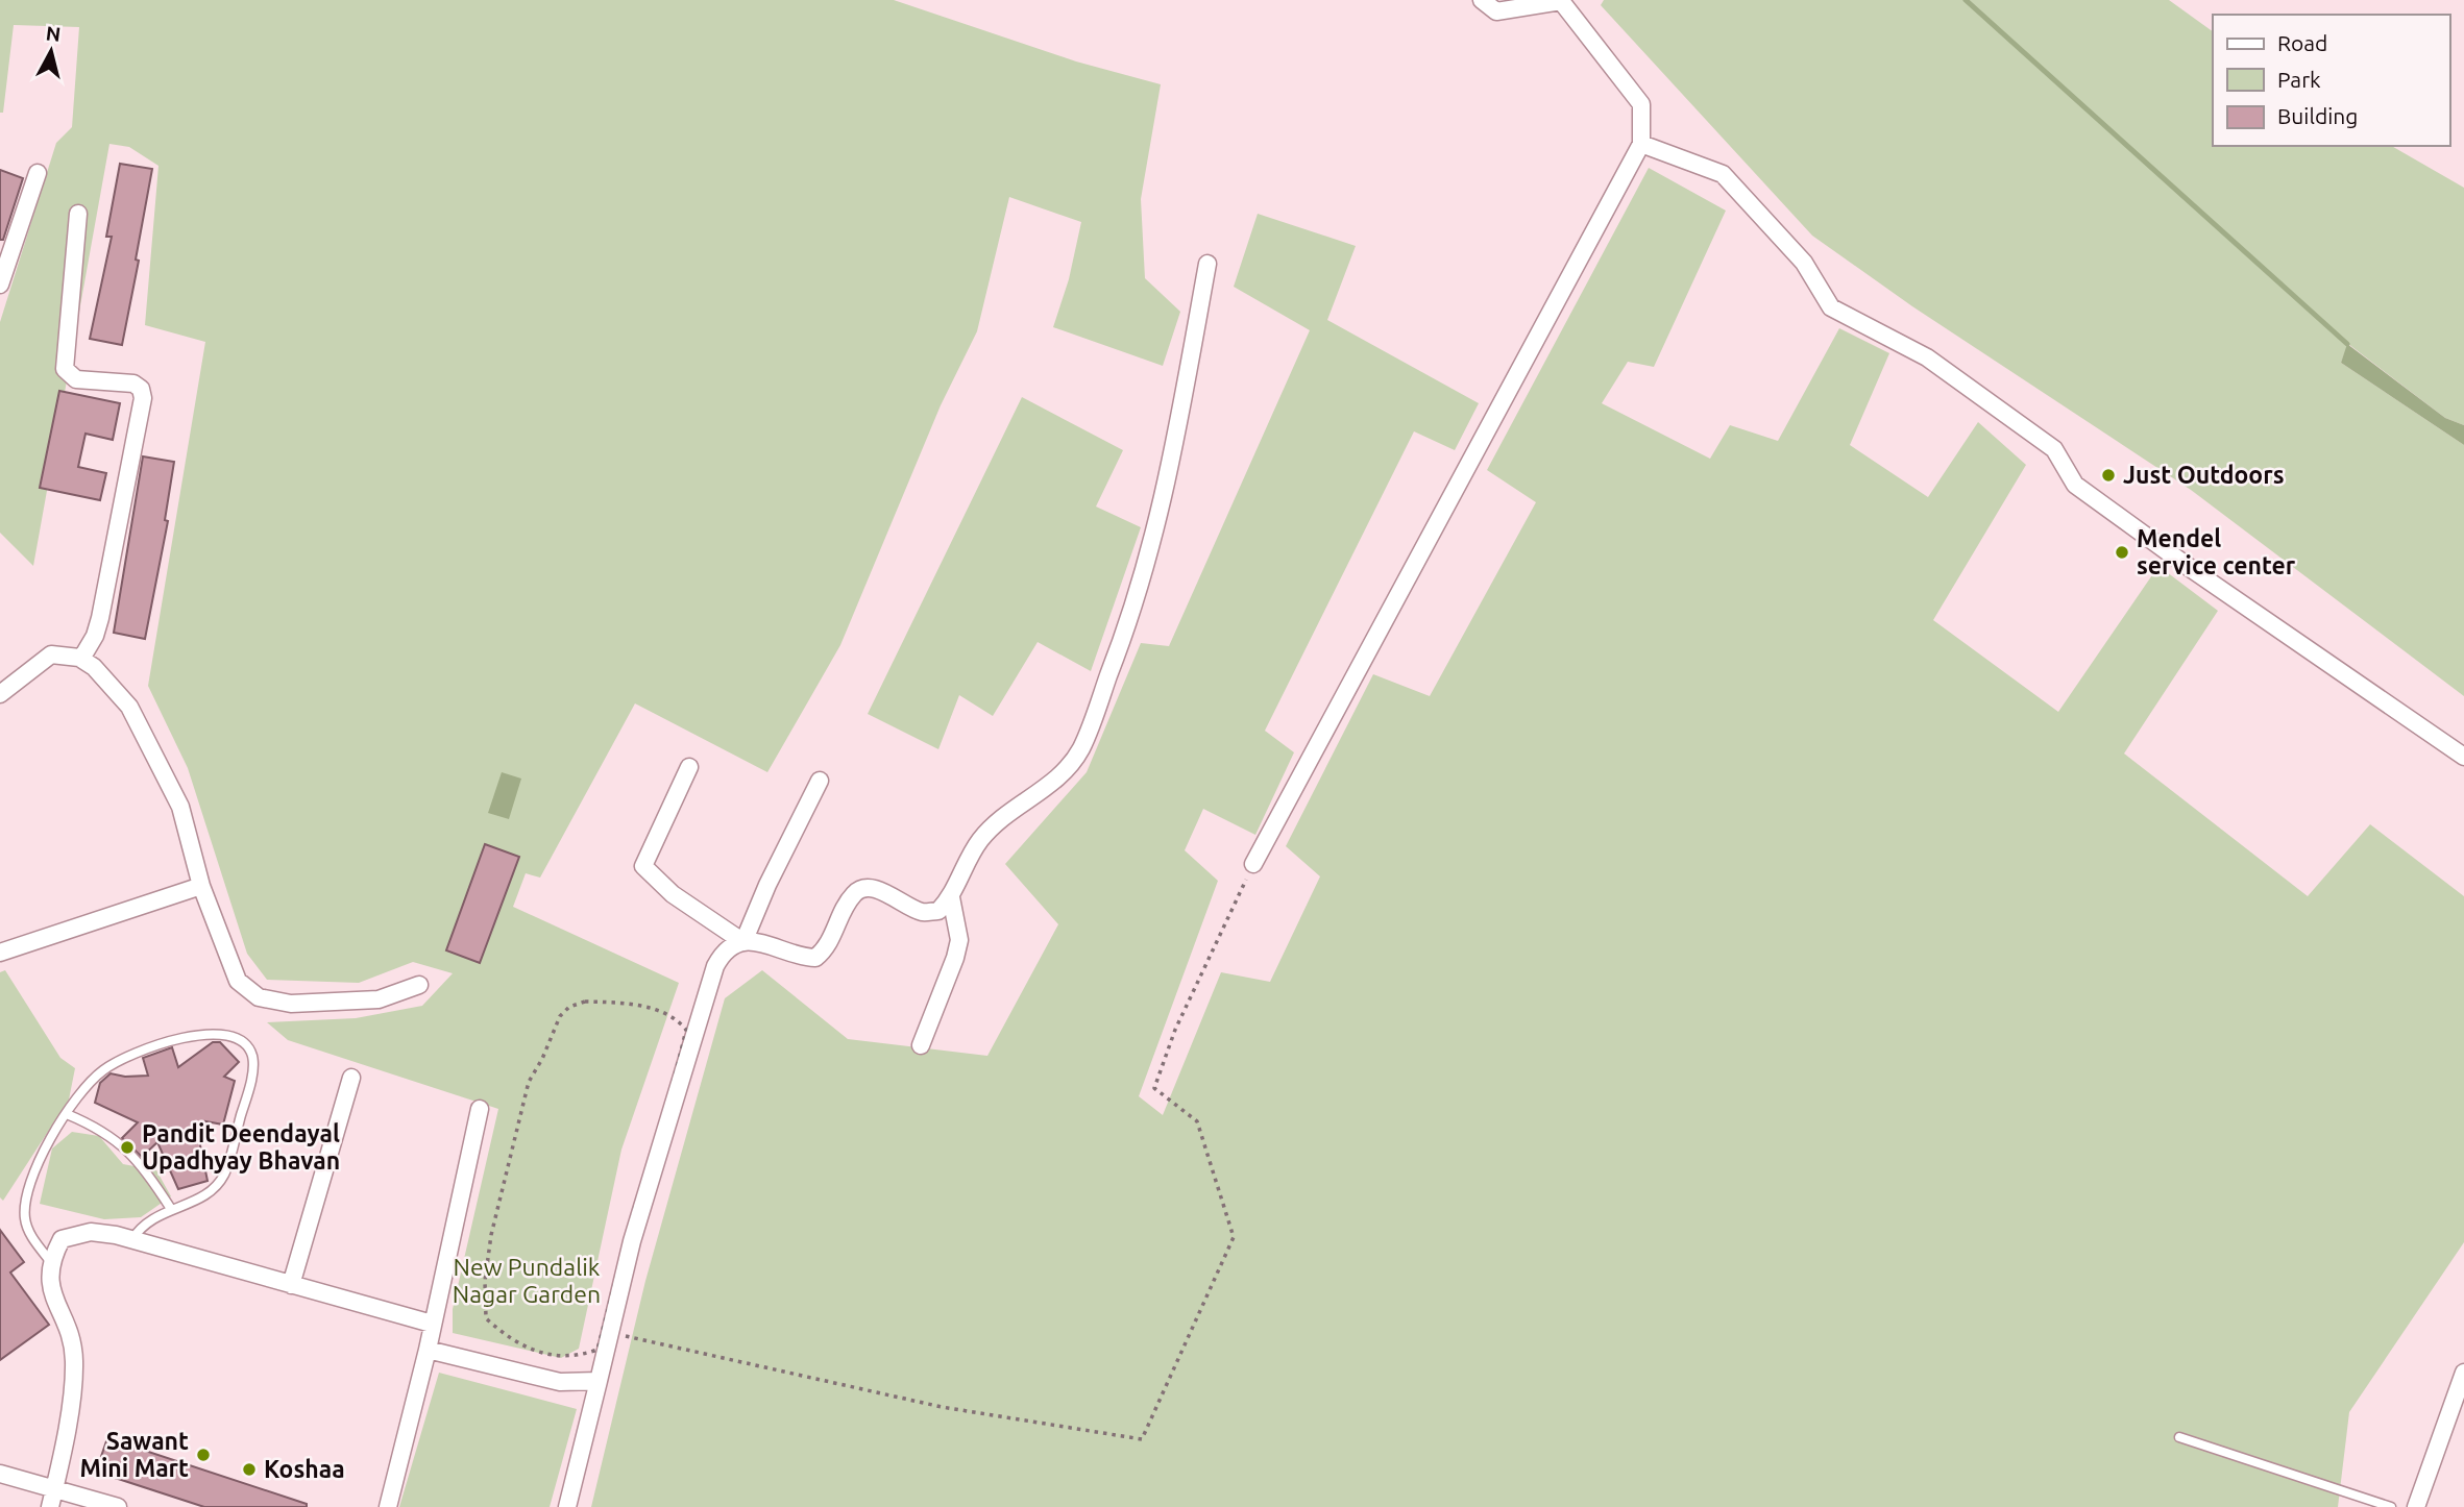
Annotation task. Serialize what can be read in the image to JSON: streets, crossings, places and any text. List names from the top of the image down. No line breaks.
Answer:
{"parks":["New Pundalik Nagar Garden"],"places":["Just Outdoors","Mendel service center","Pandit Deendayal Upadhyay Bhavan","Sawant Mini Mart","Koshaa"],"legend":["Road","Park","Building"],"north":"top"}
